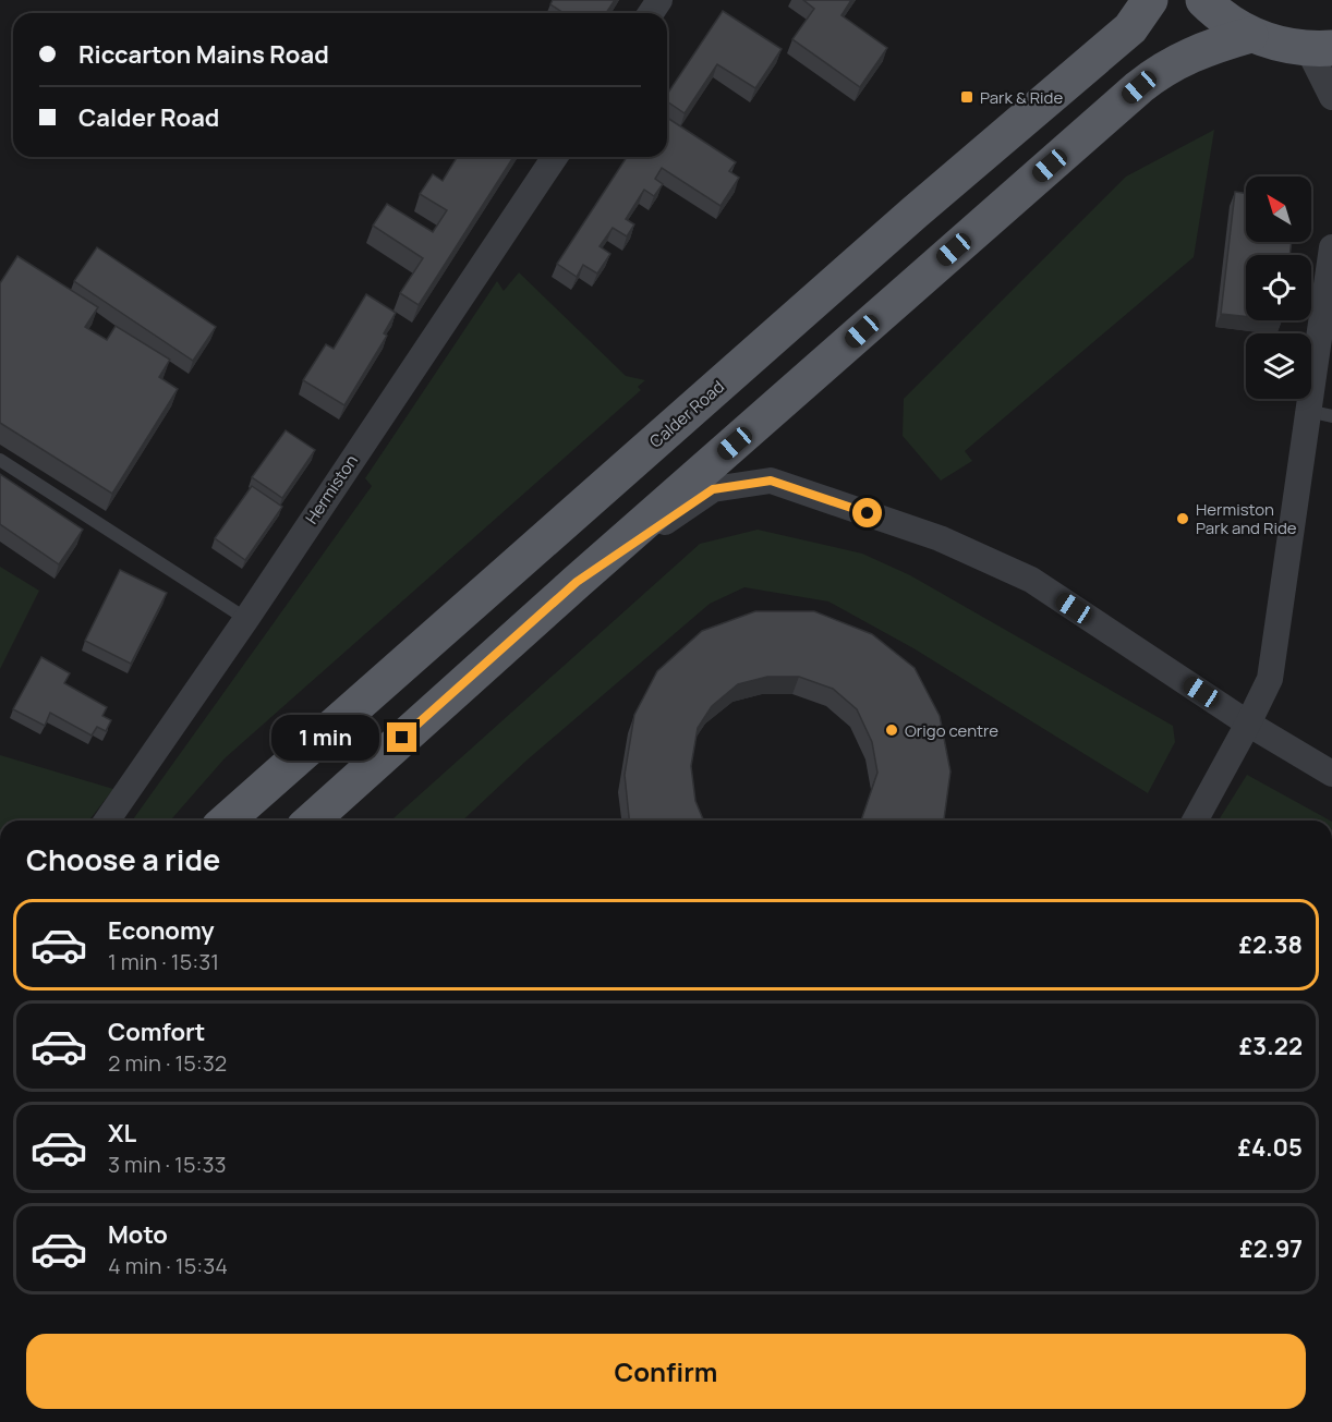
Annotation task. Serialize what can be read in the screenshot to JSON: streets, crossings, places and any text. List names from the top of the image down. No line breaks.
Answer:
{"streets":{"main road":["Calder Road"],"street":["Hermiston"]},"places":{"transit":["Park & Ride"],"other":["Hermiston Park and Ride","Origo centre"]},"north":"top left","page":{"banner":["Riccarton Mains Road","Calder Road"],"bubble":"1 min","heading":"Choose a ride","list":[{"name":"Economy","note":"1 min · 15:31","value":"£2.38"},{"name":"Comfort","note":"2 min · 15:32","value":"£3.22"},{"name":"XL","note":"3 min · 15:33","value":"£4.05"},{"name":"Moto","note":"4 min · 15:34","value":"£2.97"}],"buttons":"Confirm"}}
